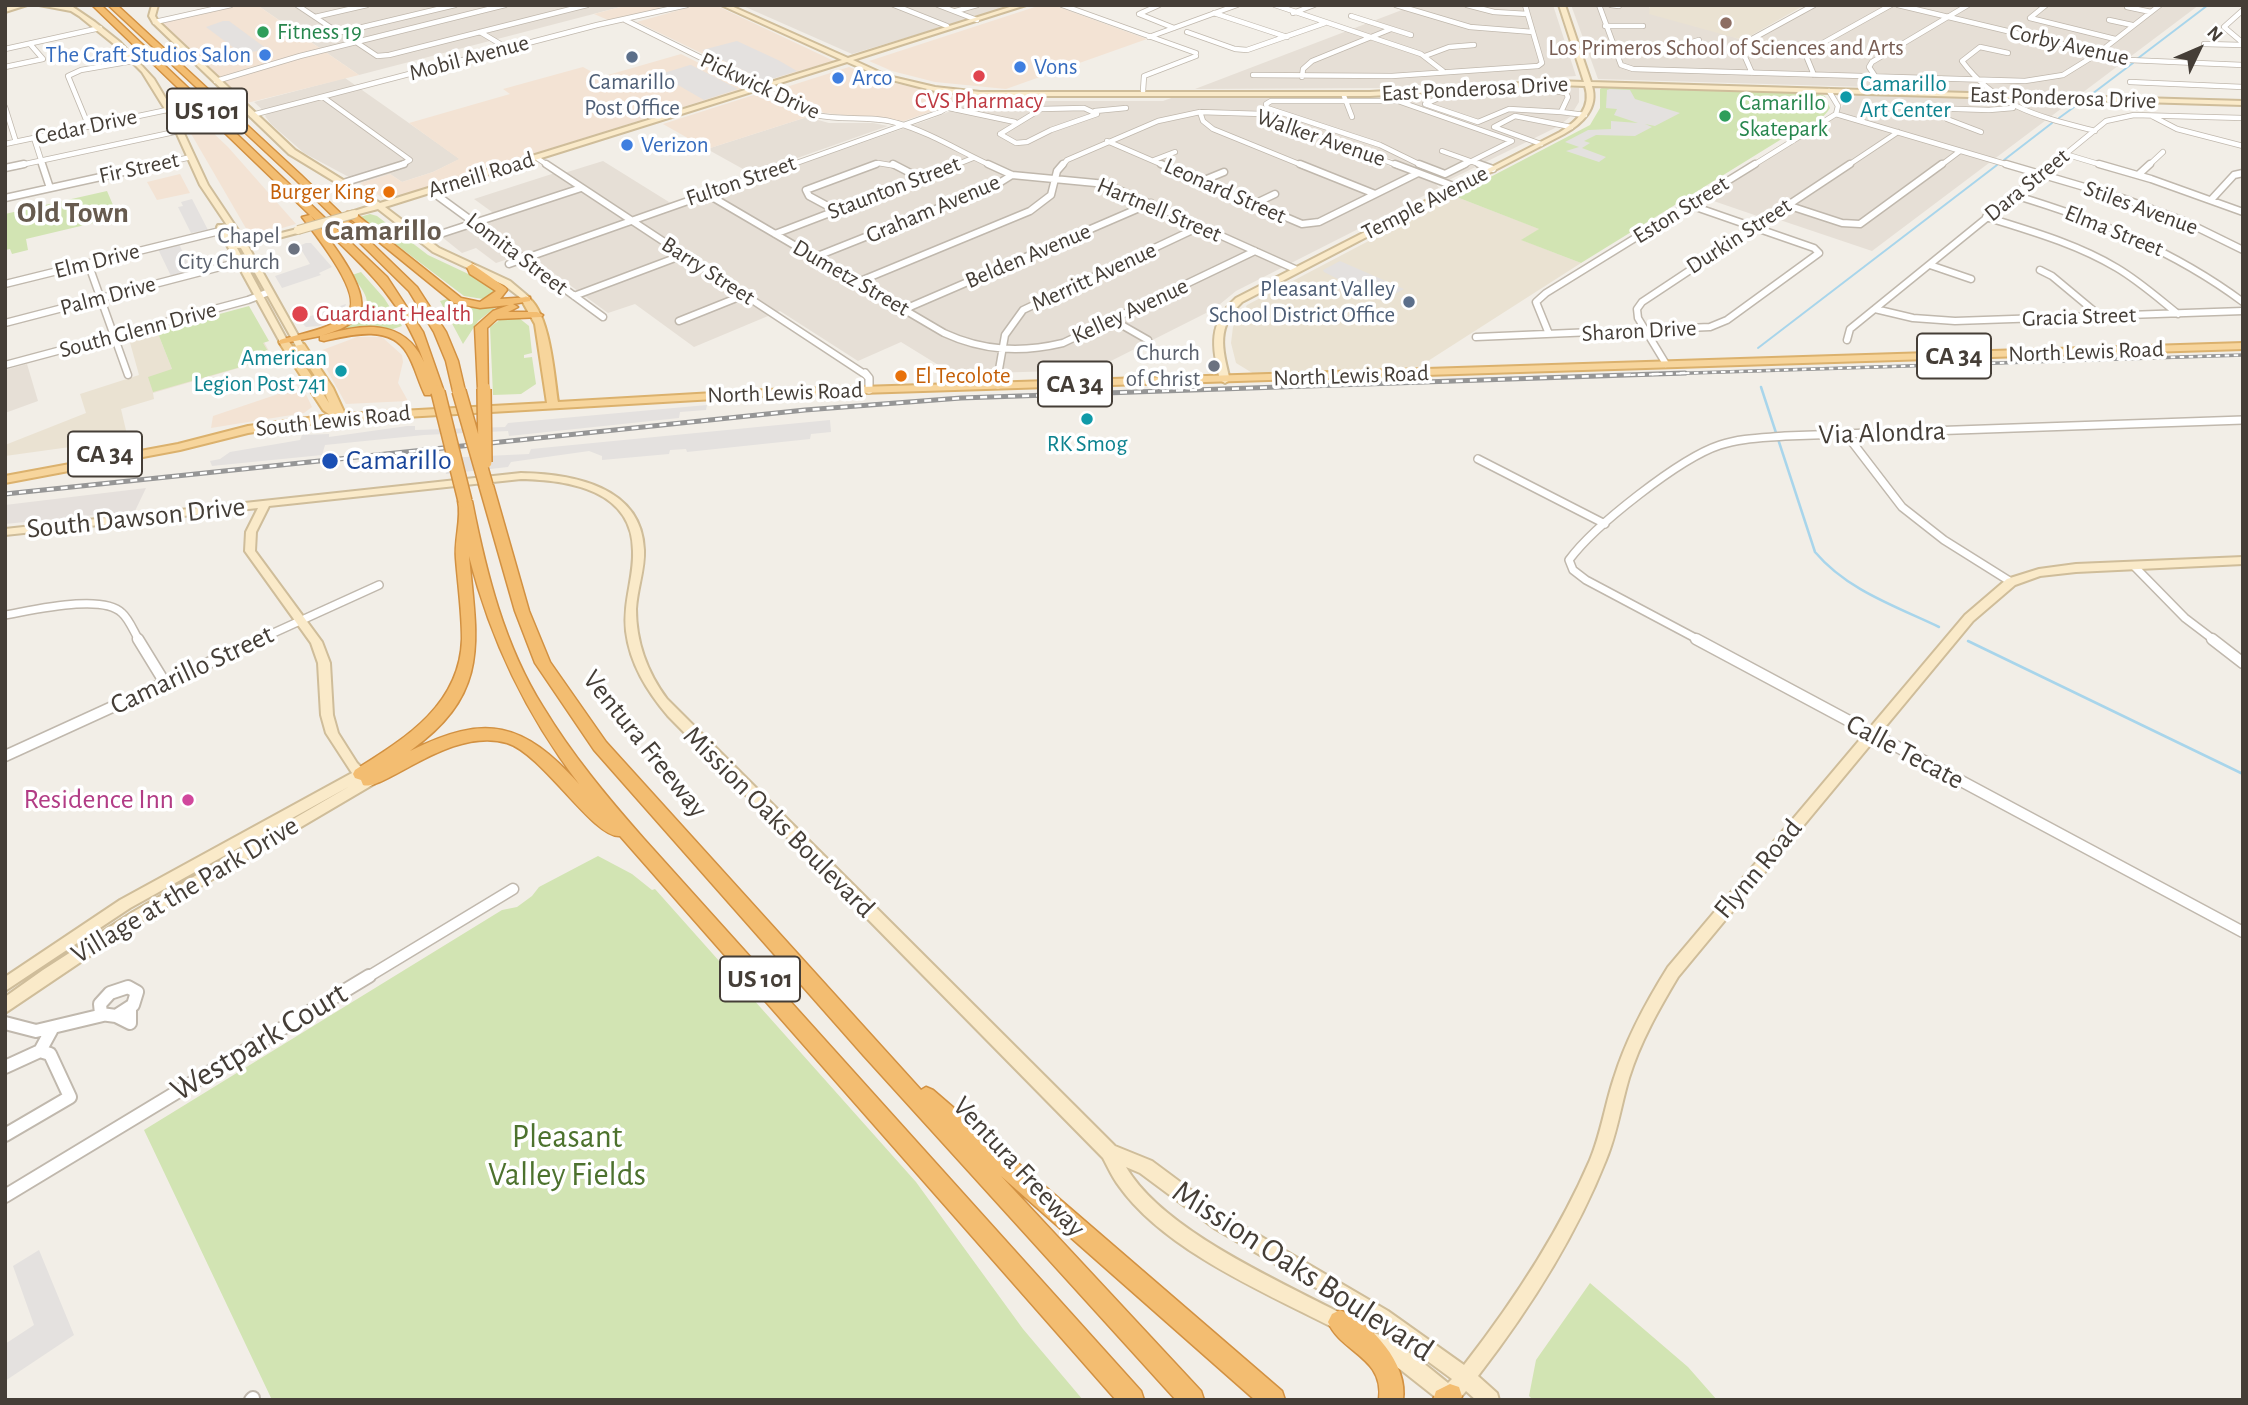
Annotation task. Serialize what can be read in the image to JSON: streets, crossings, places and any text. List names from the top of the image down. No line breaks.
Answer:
{"streets":{"highway":["US 101","Ventura Freeway"],"main road":["East Ponderosa Drive","Arneill Road","Temple Avenue","North Lewis Road","CA 34","South Lewis Road","South Dawson Drive","Mission Oaks Boulevard","Flynn Road","Village at the Park Drive"],"street":["Corby Avenue","Mobil Avenue","Pickwick Drive","Cedar Drive","Walker Avenue","Fir Street","Fulton Street","Dara Street","Staunton Street","Leonard Street","Stiles Avenue","Graham Avenue","Hartnell Street","Eston Street","Elma Street","Durkin Street","Lomita Street","Belden Avenue","Elm Drive","Barry Street","Merritt Avenue","Dumetz Street","Palm Drive","Kelley Avenue","Gracia Street","South Glenn Drive","Sharon Drive","Via Alondra","Camarillo Street","Calle Tecate","Westpark Court"]},"crossings":[["Mobil Avenue","Pickwick Drive"],["Pickwick Drive","Arneill Road"],["Pickwick Drive","Fulton Street"],["Pickwick Drive","Hartnell Street"],["East Ponderosa Drive","Arneill Road"],["East Ponderosa Drive","Fulton Street"],["Walker Avenue","Leonard Street"],["Walker Avenue","Temple Avenue"],["Walker Avenue","Hartnell Street"],["Walker Avenue","Dumetz Street"],["Arneill Road","Lomita Street"],["Arneill Road","Barry Street"],["Fulton Street","Hartnell Street"],["Fulton Street","Lomita Street"],["Fulton Street","Barry Street"],["Fulton Street","Dumetz Street"],["Dara Street","Stiles Avenue"],["Dara Street","Elma Street"],["Dara Street","Gracia Street"],["Staunton Street","Hartnell Street"],["Staunton Street","Dumetz Street"],["Temple Avenue","Hartnell Street"],["Temple Avenue","North Lewis Road"],["Stiles Avenue","Eston Street"],["Stiles Avenue","Durkin Street"],["Graham Avenue","Hartnell Street"],["Graham Avenue","Dumetz Street"],["Hartnell Street","Belden Avenue"],["Hartnell Street","Merritt Avenue"],["Hartnell Street","Kelley Avenue"],["Eston Street","Sharon Drive"],["Durkin Street","Sharon Drive"],["Belden Avenue","Dumetz Street"],["Barry Street","North Lewis Road"],["Merritt Avenue","Dumetz Street"],["Merritt Avenue","Kelley Avenue"],["Merritt Avenue","North Lewis Road"],["Dumetz Street","Kelley Avenue"],["North Lewis Road","South Lewis Road"],["Via Alondra","Calle Tecate"],["South Dawson Drive","Mission Oaks Boulevard"],["Calle Tecate","Flynn Road"],["Mission Oaks Boulevard","Flynn Road"]],"districts":["Old Town","Camarillo"],"parks":["Pleasant Valley Fields"],"places":["Los Primeros School of Sciences and Arts","Fitness 19","The Craft Studios Salon","Camarillo Post Office","Vons","CVS Pharmacy","Arco","Camarillo Art Center","Camarillo Skatepark","Verizon","Burger King","Chapel City Church","Pleasant Valley School District Office","Guardiant Health","Church of Christ","American Legion Post 741","El Tecolote","RK Smog","Camarillo","Residence Inn"],"north":"top right"}
